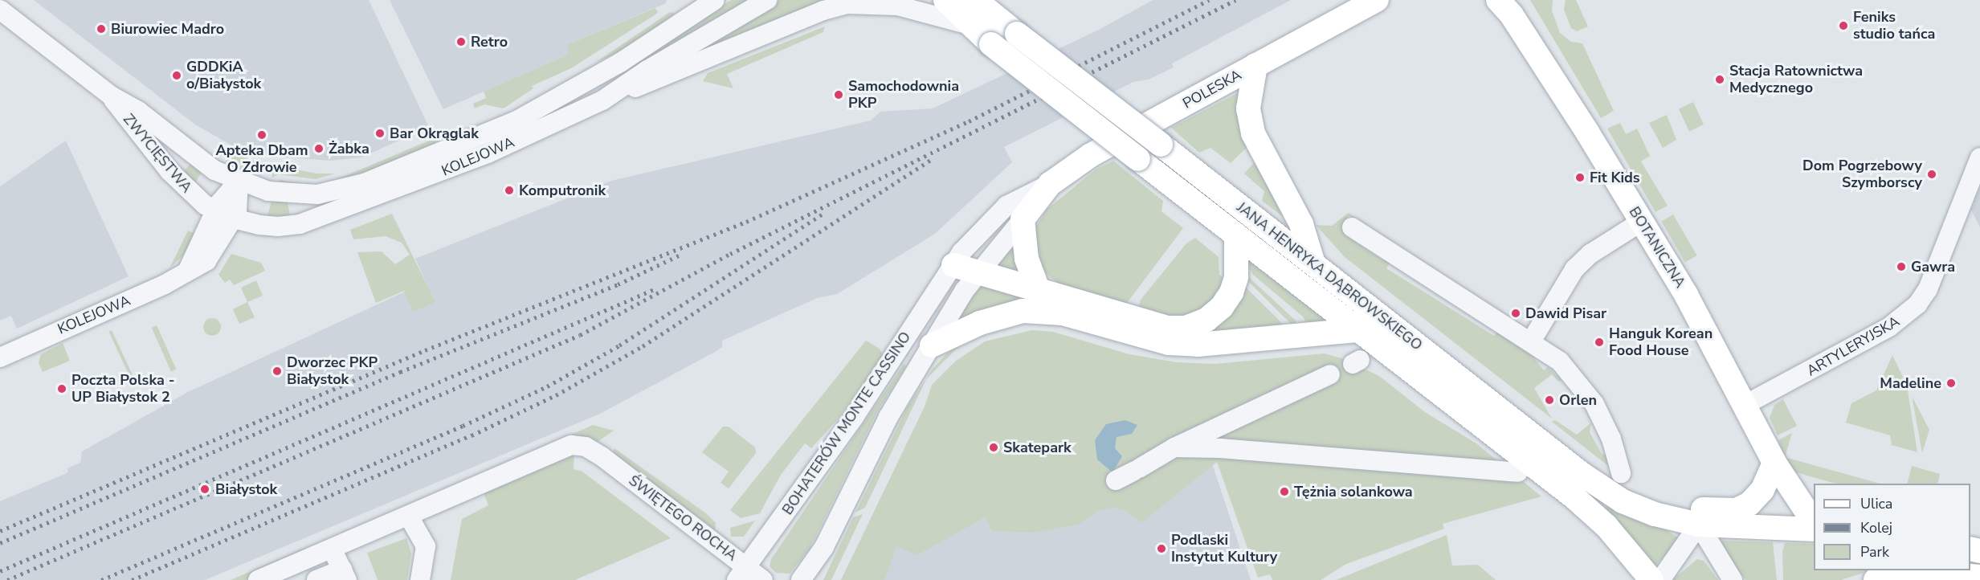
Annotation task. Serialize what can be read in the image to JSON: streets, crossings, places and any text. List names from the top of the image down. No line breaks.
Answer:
{"streets":{"main road":["POLESKA","BOTANICZNA","JANA HENRYKA DĄBROWSKIEGO"],"street":["ZWYCIĘSTWA","KOLEJOWA","ARTYLERYJSKA","BOHATERÓW MONTE CASSINO","ŚWIĘTEGO ROCHA"]},"crossings":[["POLESKA","BOHATERÓW MONTE CASSINO"],["ZWYCIĘSTWA","KOLEJOWA"],["BOTANICZNA","ARTYLERYJSKA"],["BOHATERÓW MONTE CASSINO","ŚWIĘTEGO ROCHA"]],"places":["Feniks studio tańca","Biurowiec Madro","Retro","GDDKiA o/Białystok","Stacja Ratownictwa Medycznego","Samochodownia PKP","Bar Okrąglak","Apteka Dbam O Zdrowie","Żabka","Dom Pogrzebowy Szymborscy","Fit Kids","Komputronik","Gawra","Dawid Pisar","Hanguk Korean Food House","Dworzec PKP Białystok","Madeline","Poczta Polska - UP Białystok 2","Orlen","Skatepark","Białystok","Tężnia solankowa","Podlaski Instytut Kultury"],"legend":["Ulica","Kolej","Park"]}
